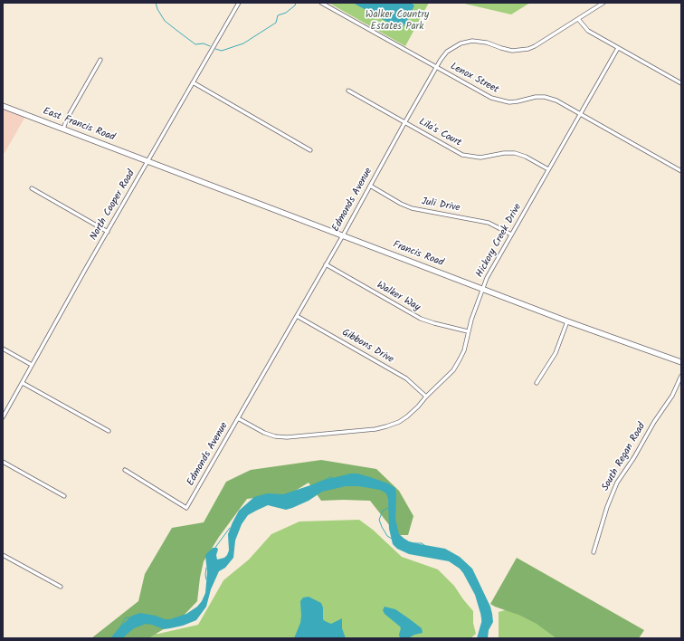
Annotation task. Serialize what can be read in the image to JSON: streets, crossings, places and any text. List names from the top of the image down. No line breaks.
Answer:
{"streets":{"street":["Lenox Street","East Francis Road","Lila's Court","Edmonds Avenue","North Cooper Road","Juli Drive","Hickory Creek Drive","Francis Road","Walker Way","Gibbons Drive","South Regan Road"]},"crossings":[["Lenox Street","Edmonds Avenue"],["Lenox Street","Hickory Creek Drive"],["East Francis Road","North Cooper Road"],["East Francis Road","Francis Road"],["Lila's Court","Edmonds Avenue"],["Lila's Court","Hickory Creek Drive"],["Edmonds Avenue","Juli Drive"],["Edmonds Avenue","Hickory Creek Drive"],["Edmonds Avenue","Francis Road"],["Edmonds Avenue","Walker Way"],["Edmonds Avenue","Gibbons Drive"],["North Cooper Road","Francis Road"],["Juli Drive","Hickory Creek Drive"],["Hickory Creek Drive","Francis Road"],["Hickory Creek Drive","Walker Way"],["Hickory Creek Drive","Gibbons Drive"]],"parks":["Walker Country Estates Park"]}
